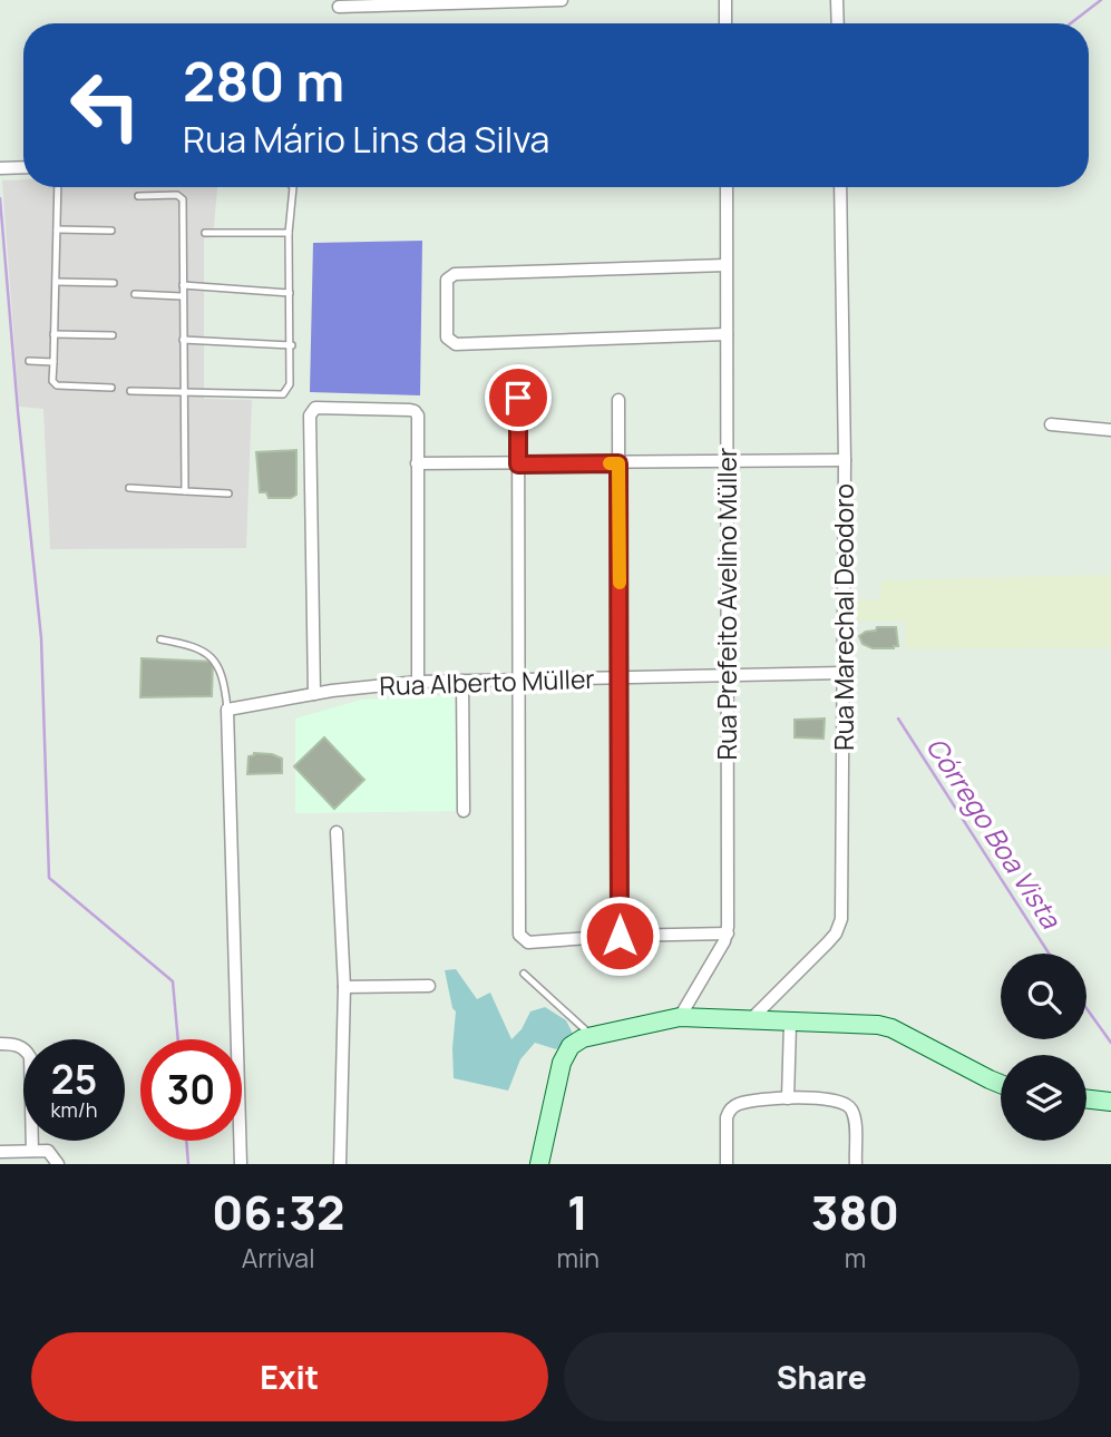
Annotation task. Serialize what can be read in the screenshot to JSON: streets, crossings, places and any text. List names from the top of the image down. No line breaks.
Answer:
{"streets":{"street":["Rua Prefeito Avelino Müller","Rua Marechal Deodoro","Rua Alberto Müller"]},"crossings":[["Rua Prefeito Avelino Müller","Rua Alberto Müller"],["Rua Marechal Deodoro","Rua Alberto Müller"]],"water":["Córrego Boa Vista"],"page":{"turn":["280 m","Rua Mário Lins da Silva"],"speed":"25 km/h","limit":"30","eta":["06:32","Arrival","1","min","380","m"],"buttons":["Exit","Share"]}}
